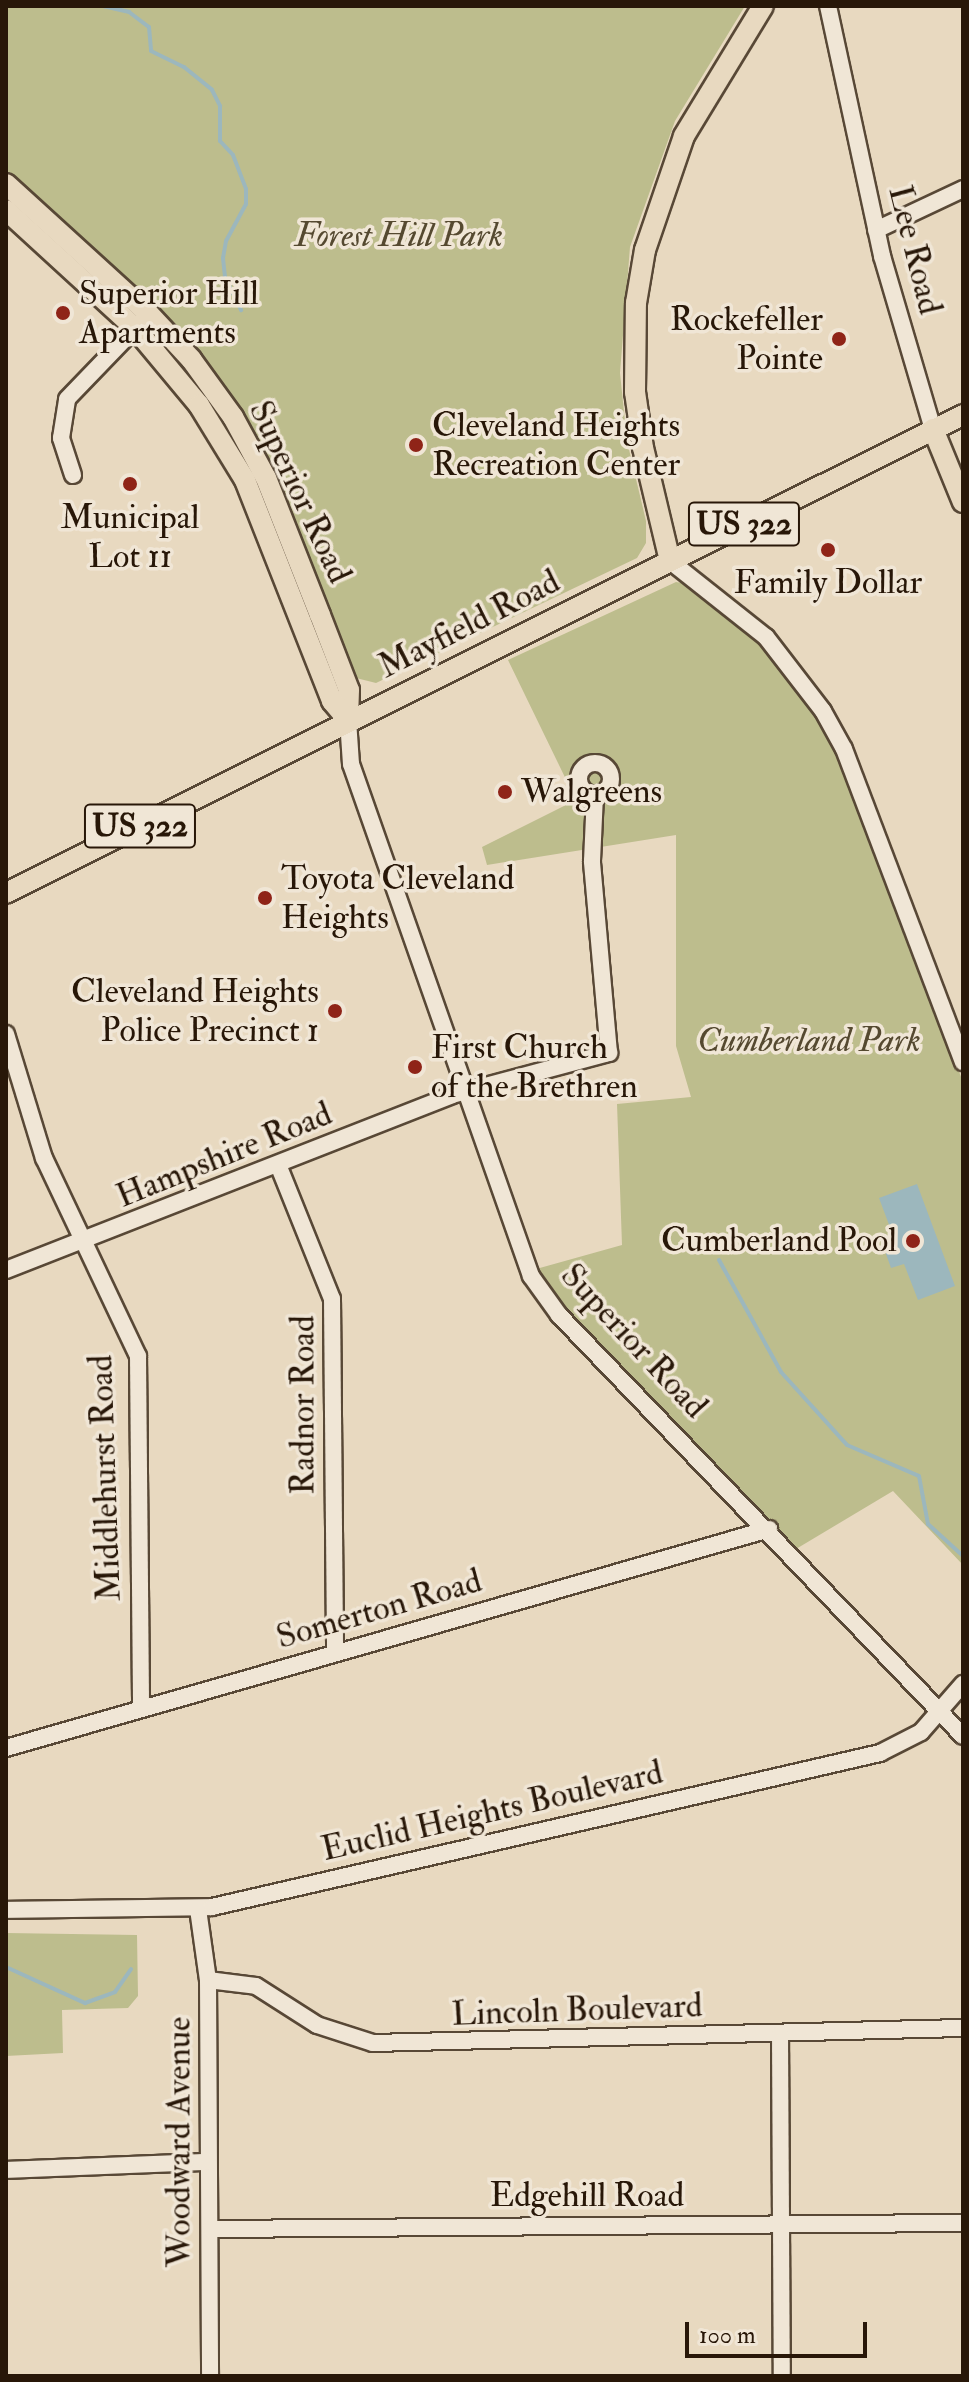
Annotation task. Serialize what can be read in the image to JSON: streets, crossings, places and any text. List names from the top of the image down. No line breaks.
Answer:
{"streets":{"main road":["Lee Road","Superior Road","US 322","Mayfield Road"],"street":["Hampshire Road","Radnor Road","Middlehurst Road","Somerton Road","Euclid Heights Boulevard","Lincoln Boulevard","Woodward Avenue","Edgehill Road"]},"crossings":[["Lee Road","Mayfield Road"],["Superior Road","Mayfield Road"],["Superior Road","Hampshire Road"],["Superior Road","Somerton Road"],["Superior Road","Euclid Heights Boulevard"],["Hampshire Road","Radnor Road"],["Hampshire Road","Middlehurst Road"],["Radnor Road","Somerton Road"],["Middlehurst Road","Somerton Road"],["Euclid Heights Boulevard","Woodward Avenue"],["Lincoln Boulevard","Woodward Avenue"],["Woodward Avenue","Edgehill Road"]],"parks":["Forest Hill Park","Cumberland Park"],"places":["Superior Hill Apartments","Rockefeller Pointe","Cleveland Heights Recreation Center","Municipal Lot 11","Family Dollar","Walgreens","Toyota Cleveland Heights","Cleveland Heights Police Precinct 1","First Church of the Brethren","Cumberland Pool"],"scale_bar":"100 m"}
